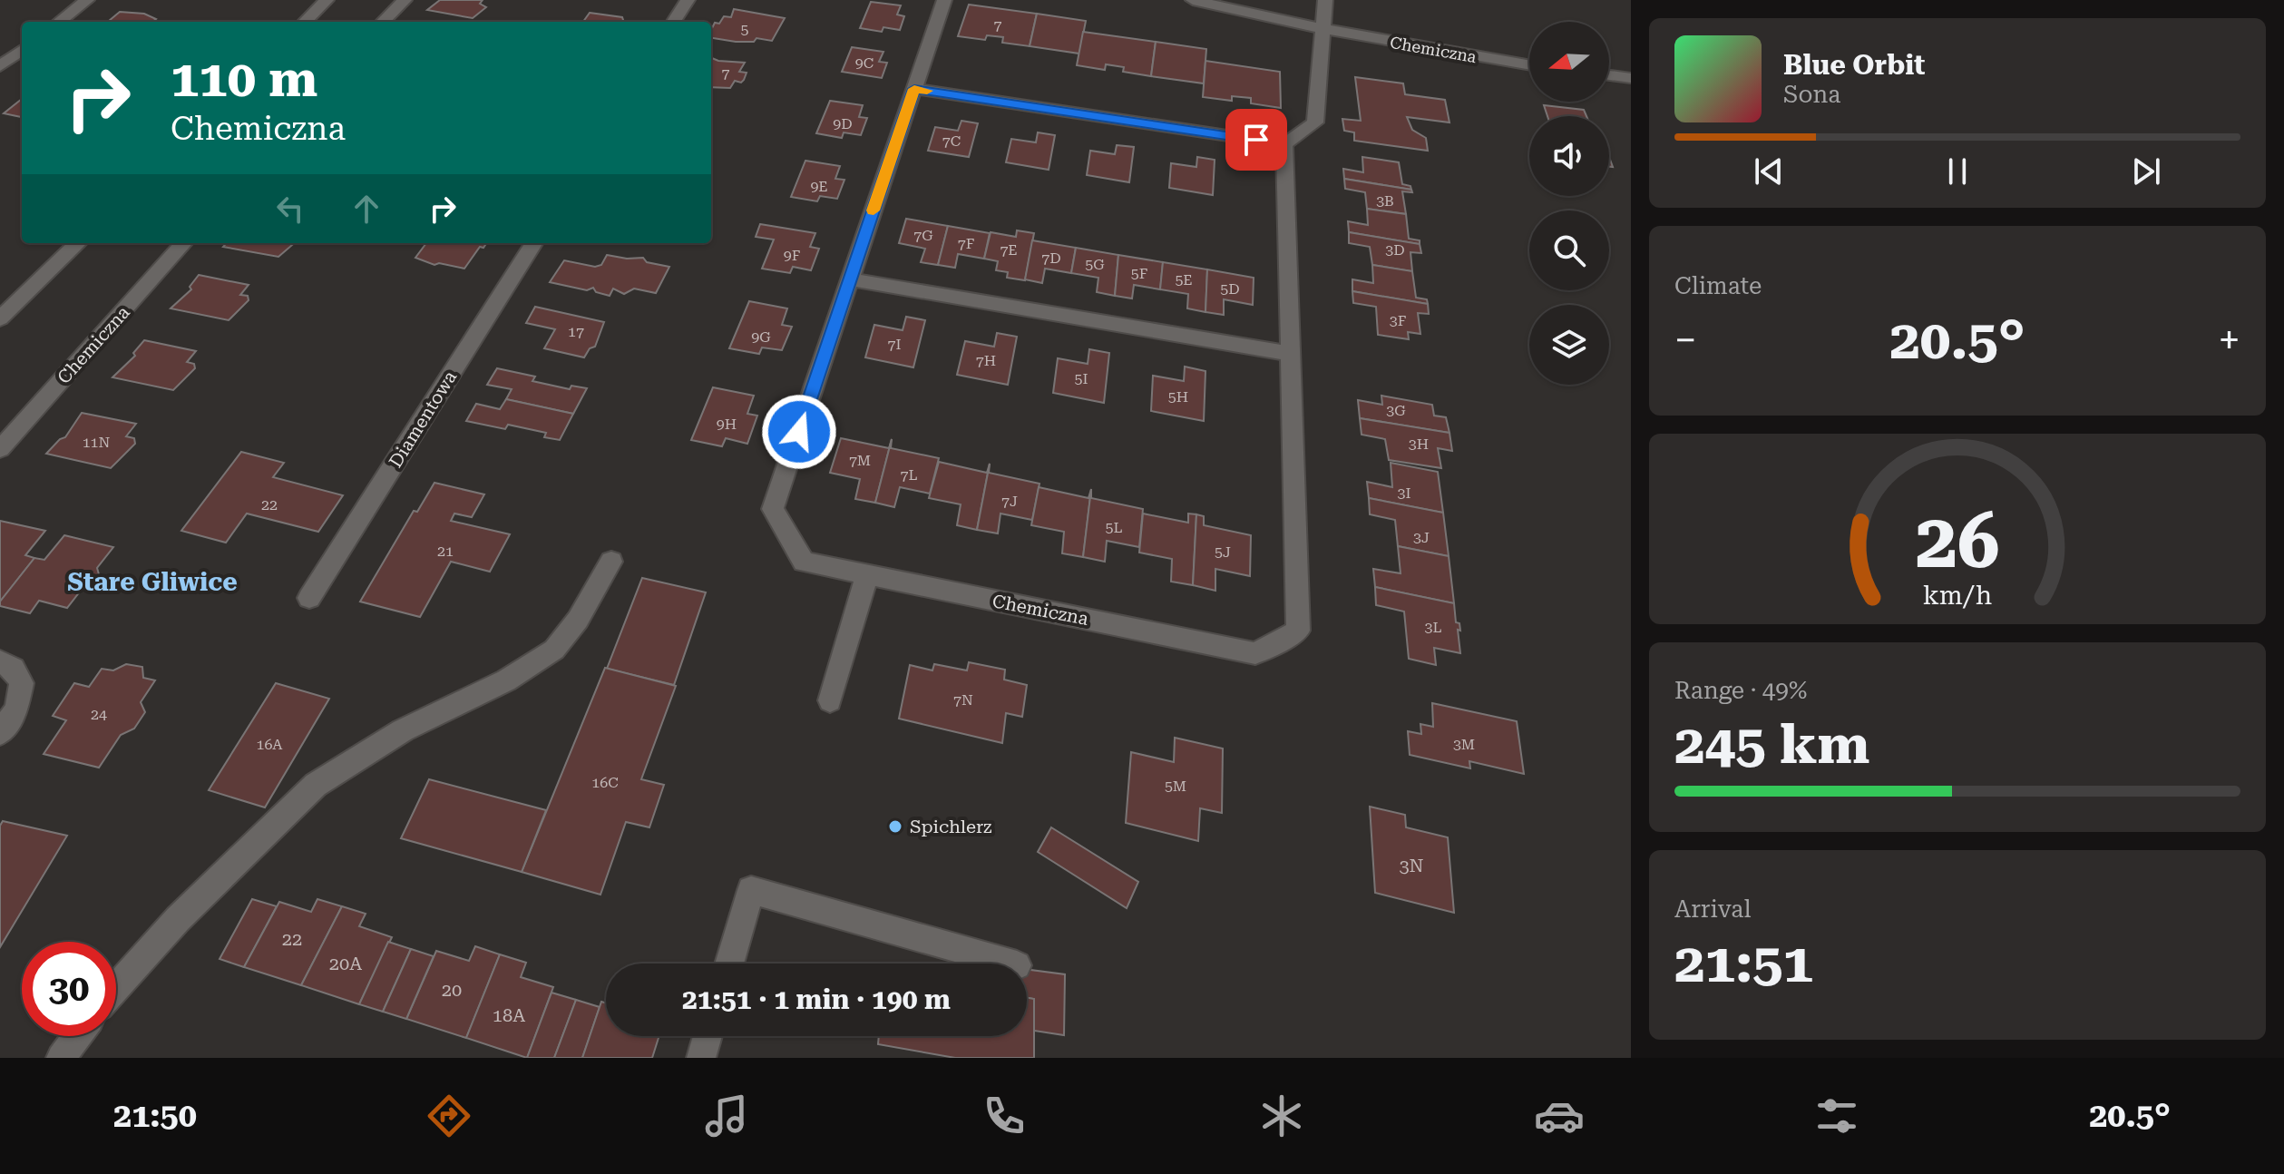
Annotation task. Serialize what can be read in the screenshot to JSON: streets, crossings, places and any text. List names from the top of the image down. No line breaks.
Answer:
{"streets":{"street":["Chemiczna","Diamentowa"]},"districts":["Stare Gliwice"],"places":["Spichlerz"],"house_numbers":["7","5","9C","7","9D","7C","9E","3B","7G","7F","7E","3D","9F","7D","5G","5F","5E","5D","3F","17","9G","7I","7H","5I","5H","3G","9H","11N","3H","7M","7L","3I","7J","22","5L","3J","21","5J","3L","7N","24","16A","3M","16C","5M","3N","22","20A","20","18A"],"north":"left","page":{"turn":["110 m","Chemiczna"],"song":["Blue Orbit","Sona"],"tile":["Climate",["Range · 49%","245 km"],["Arrival","21:51"]],"heat":["−","20.5°","+"],"limit":"30","trip":"21:51 · 1 min · 190 m","tabs":["21:50","20.5°"],"gauge":["26","km/h"]}}
